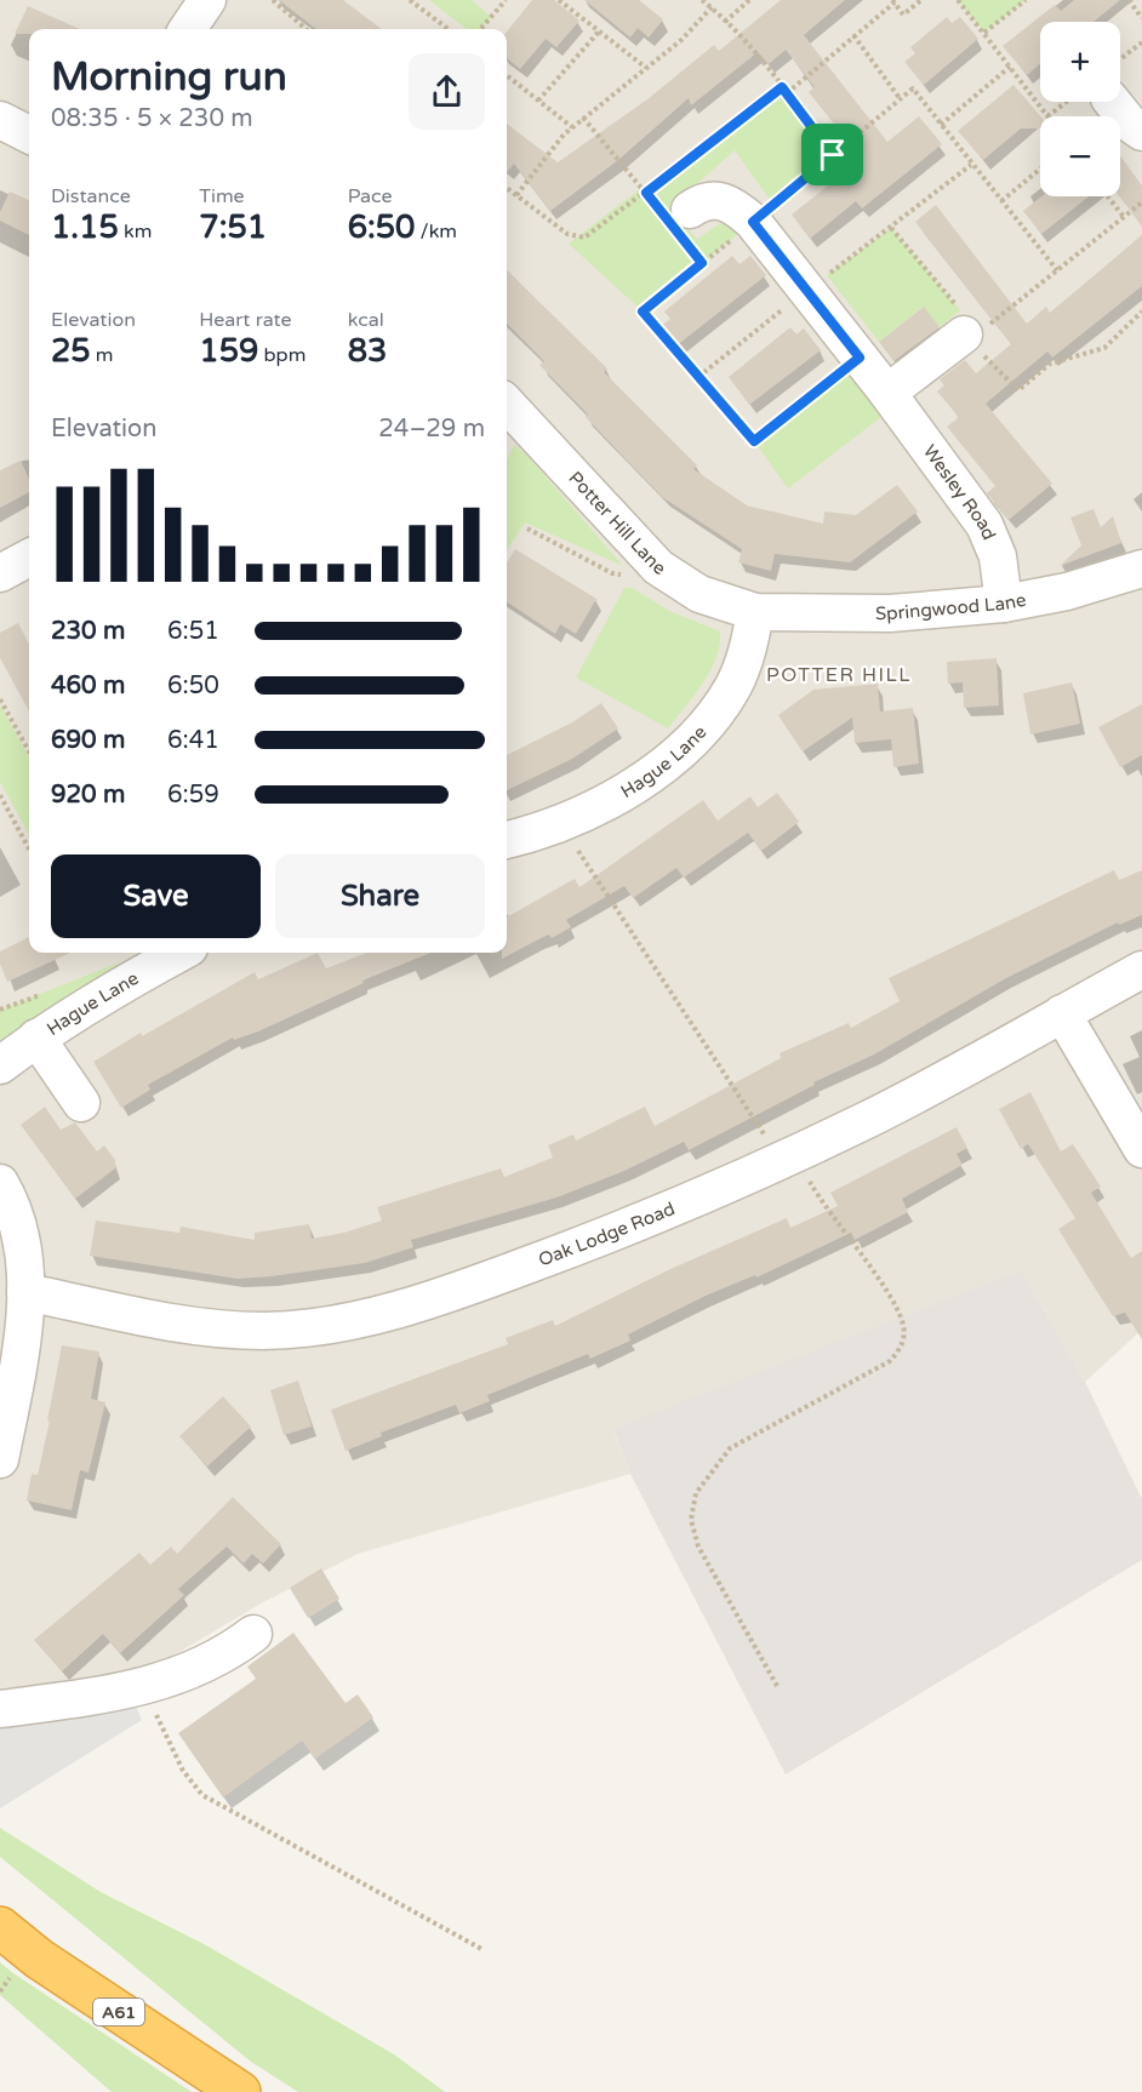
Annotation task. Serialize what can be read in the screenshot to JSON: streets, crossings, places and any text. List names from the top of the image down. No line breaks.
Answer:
{"streets":{"highway":["A61"],"street":["Wesley Road","Potter Hill Lane","Springwood Lane","Hague Lane","Oak Lodge Road"]},"crossings":[["Wesley Road","Springwood Lane"],["Potter Hill Lane","Springwood Lane"],["Potter Hill Lane","Hague Lane"],["Springwood Lane","Hague Lane"]],"districts":["POTTER HILL"],"page":{"map_buttons":["+","−"],"heading":["Morning run","08:35 · 5 × 230 m"],"stats":[["Distance","1.15 km"],["Time","7:51"],["Pace","6:50 /km"],["Elevation","25 m"],["Heart rate","159 bpm"],["kcal","83"]],"chart":["Elevation","24–29 m"],"list":[{"name":"230 m","note":"6:51"},{"name":"460 m","note":"6:50"},{"name":"690 m","note":"6:41"},{"name":"920 m","note":"6:59"}],"buttons":["Save","Share"]}}
